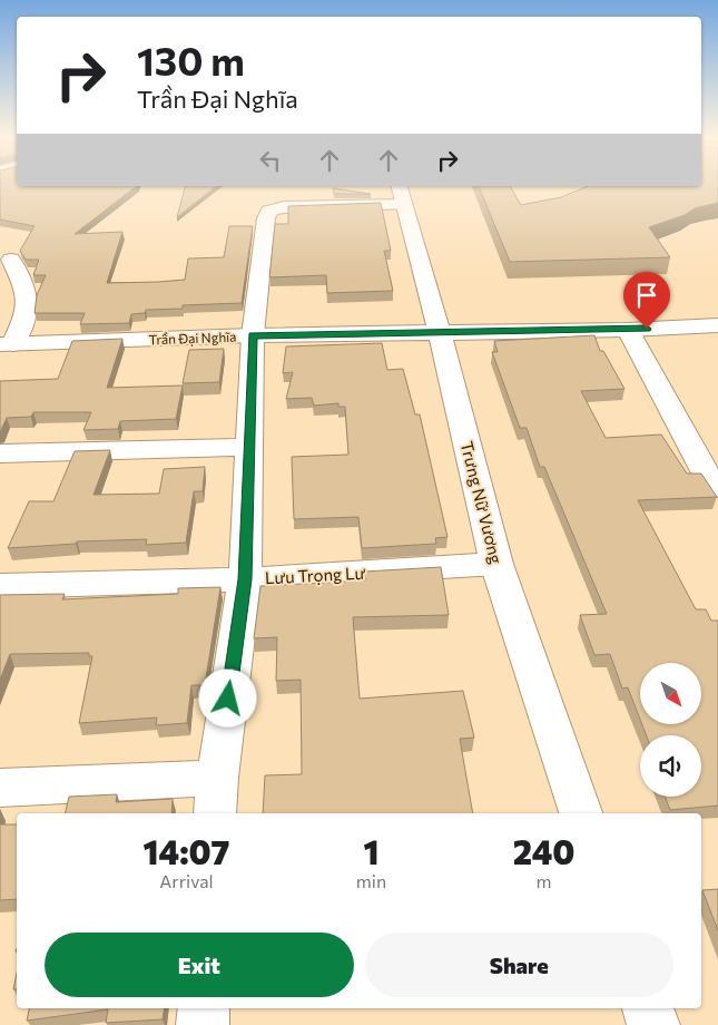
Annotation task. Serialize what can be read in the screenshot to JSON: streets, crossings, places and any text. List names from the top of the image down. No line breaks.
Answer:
{"streets":{"street":["Trần Đại Nghĩa","Trưng Nữ Vương","Lưu Trọng Lư"]},"crossings":[["Trần Đại Nghĩa","Trưng Nữ Vương"],["Trưng Nữ Vương","Lưu Trọng Lư"]],"north":"bottom right","page":{"turn":["130 m","Trần Đại Nghĩa"],"eta":["14:07","Arrival","1","min","240","m"],"buttons":["Exit","Share"]}}
